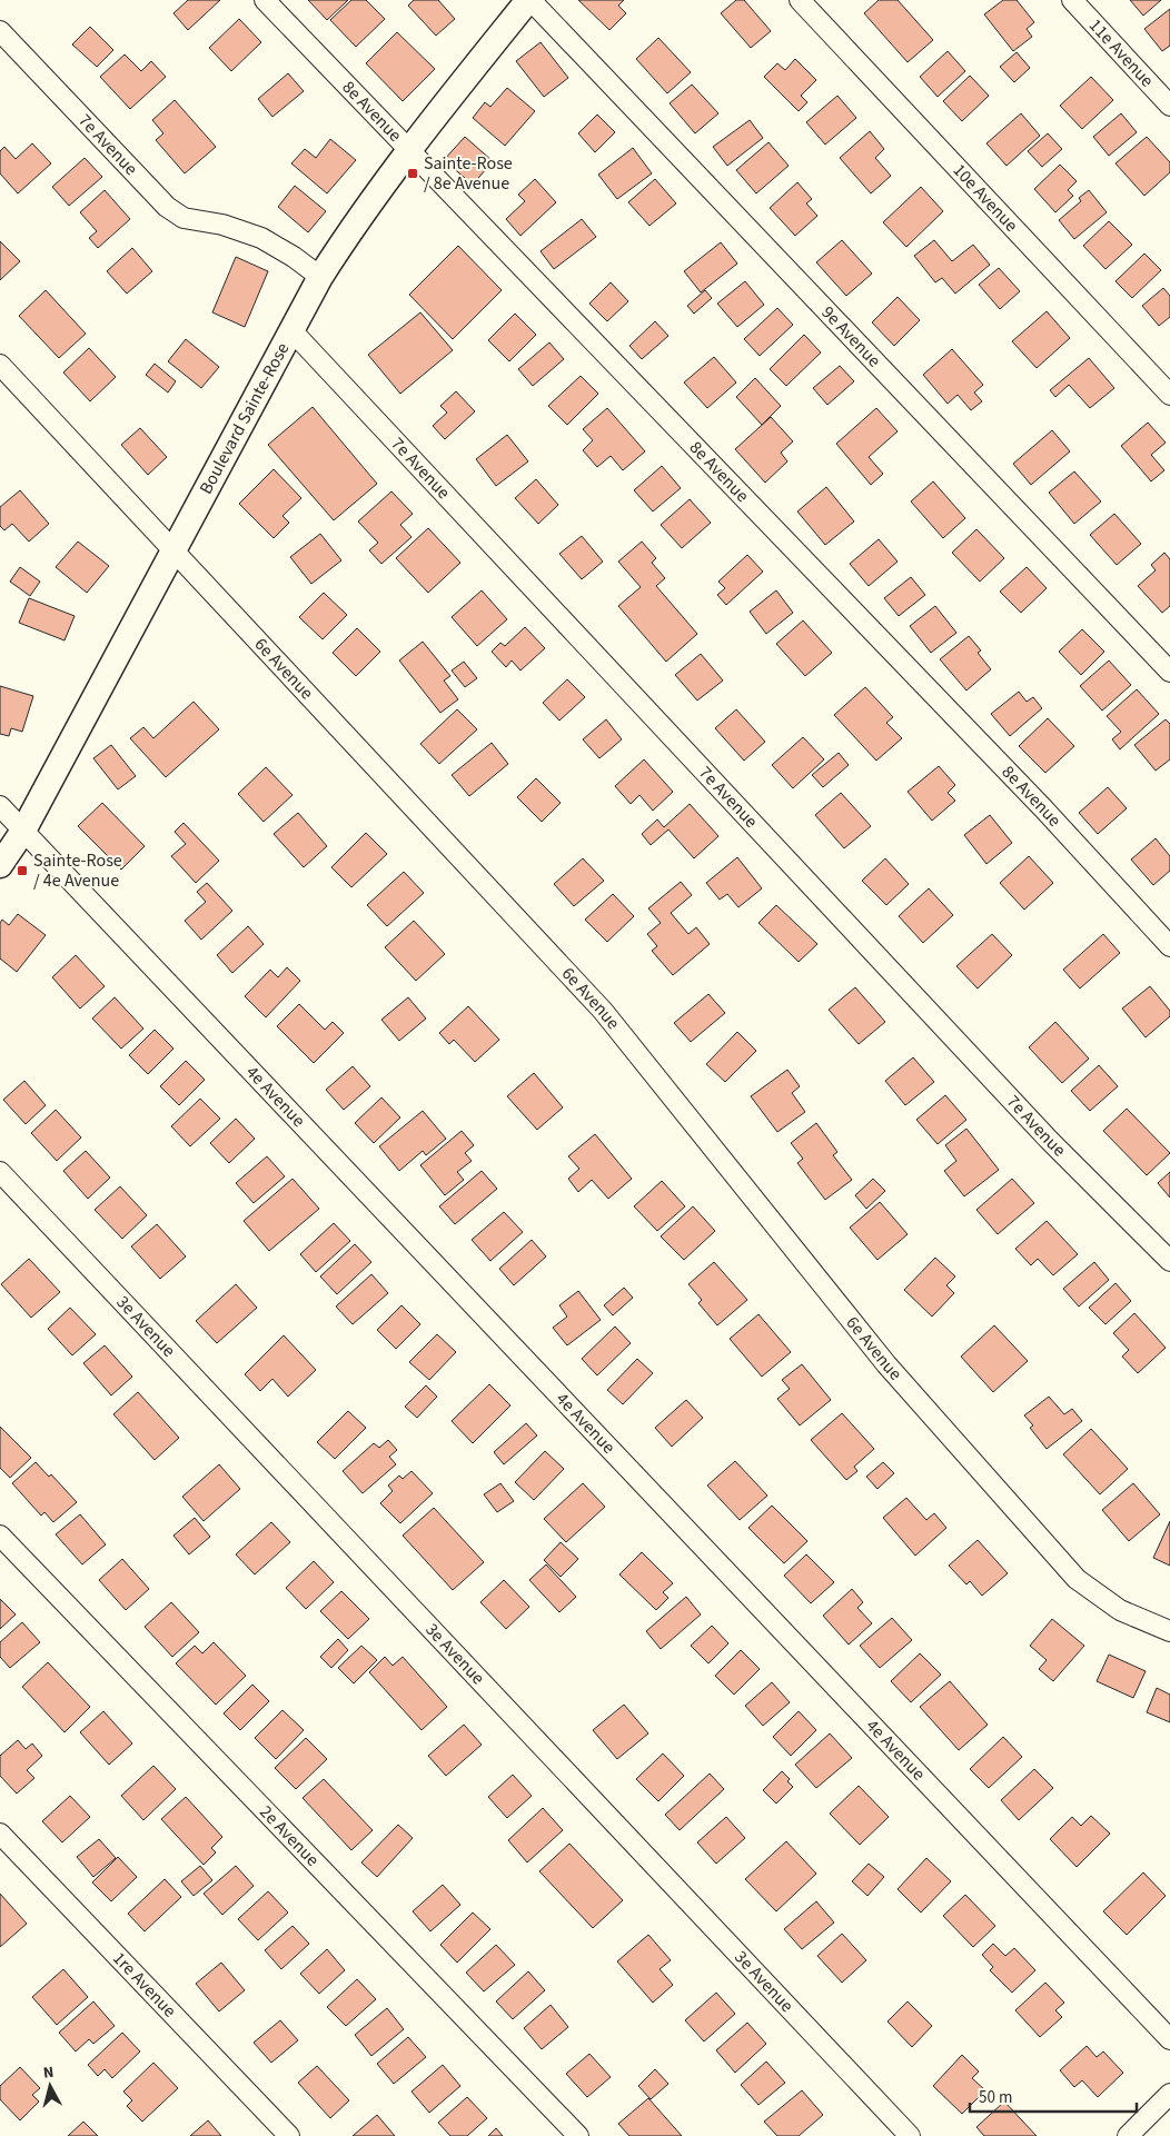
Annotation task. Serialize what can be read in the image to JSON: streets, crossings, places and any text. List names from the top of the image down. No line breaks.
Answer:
{"streets":{"street":["11e Avenue","8e Avenue","7e Avenue","10e Avenue","9e Avenue","Boulevard Sainte-Rose","6e Avenue","4e Avenue","3e Avenue","2e Avenue","1re Avenue"]},"crossings":[["8e Avenue","Boulevard Sainte-Rose"],["7e Avenue","Boulevard Sainte-Rose"],["9e Avenue","Boulevard Sainte-Rose"],["Boulevard Sainte-Rose","6e Avenue"],["Boulevard Sainte-Rose","4e Avenue"]],"places":{"transit":["Sainte-Rose / 8e Avenue","Sainte-Rose / 4e Avenue"]},"scale_bar":"50 m","north":"top"}
